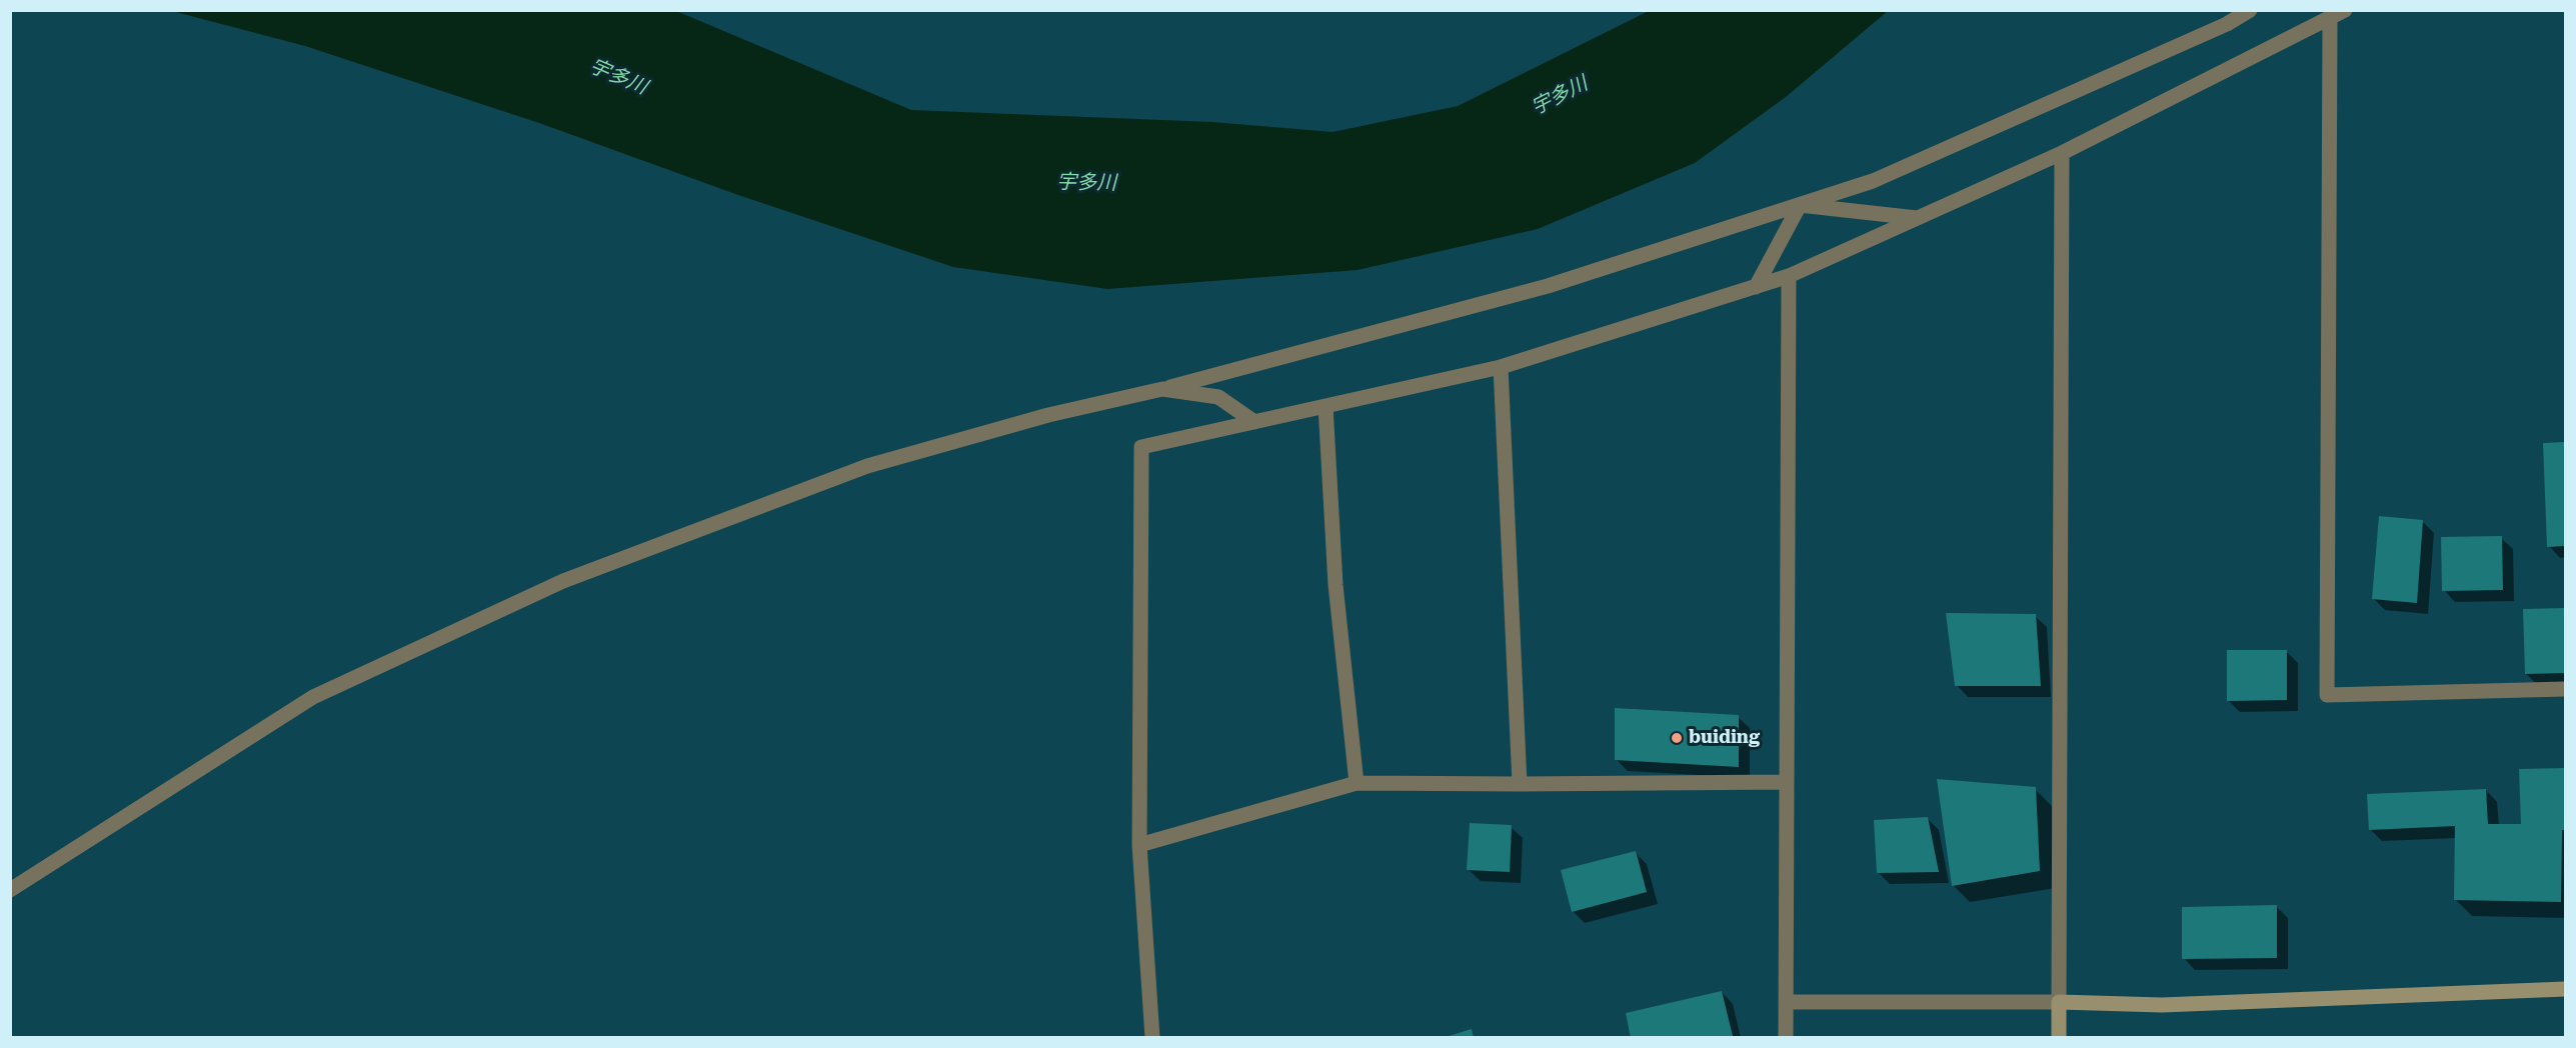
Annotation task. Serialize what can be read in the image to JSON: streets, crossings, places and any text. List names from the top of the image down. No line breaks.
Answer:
{"water":["宇多川"],"places":["buiding"]}
